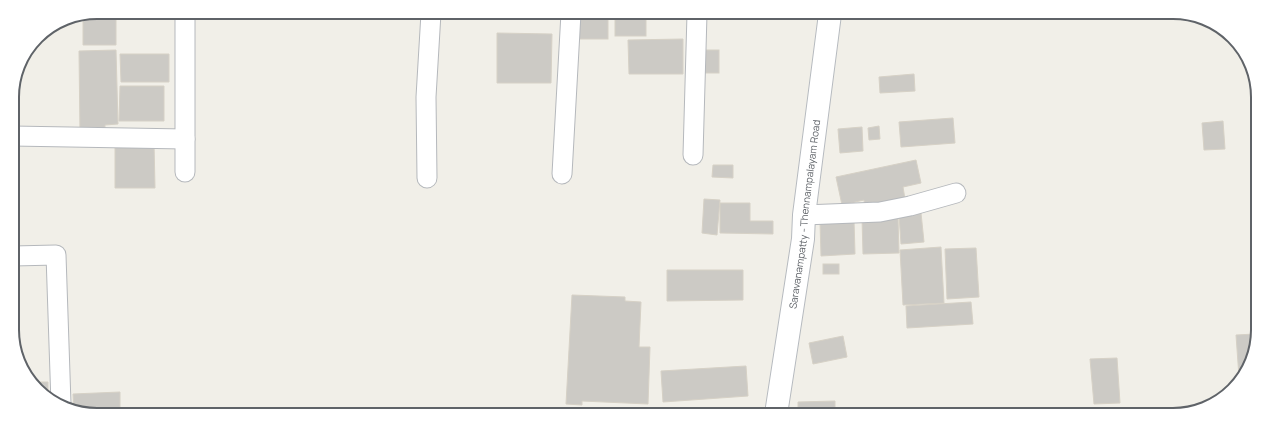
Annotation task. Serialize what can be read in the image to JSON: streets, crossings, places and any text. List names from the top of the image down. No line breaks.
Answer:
{"streets":{"main road":["Saravanampatty - Thennampalayam Road"]}}
